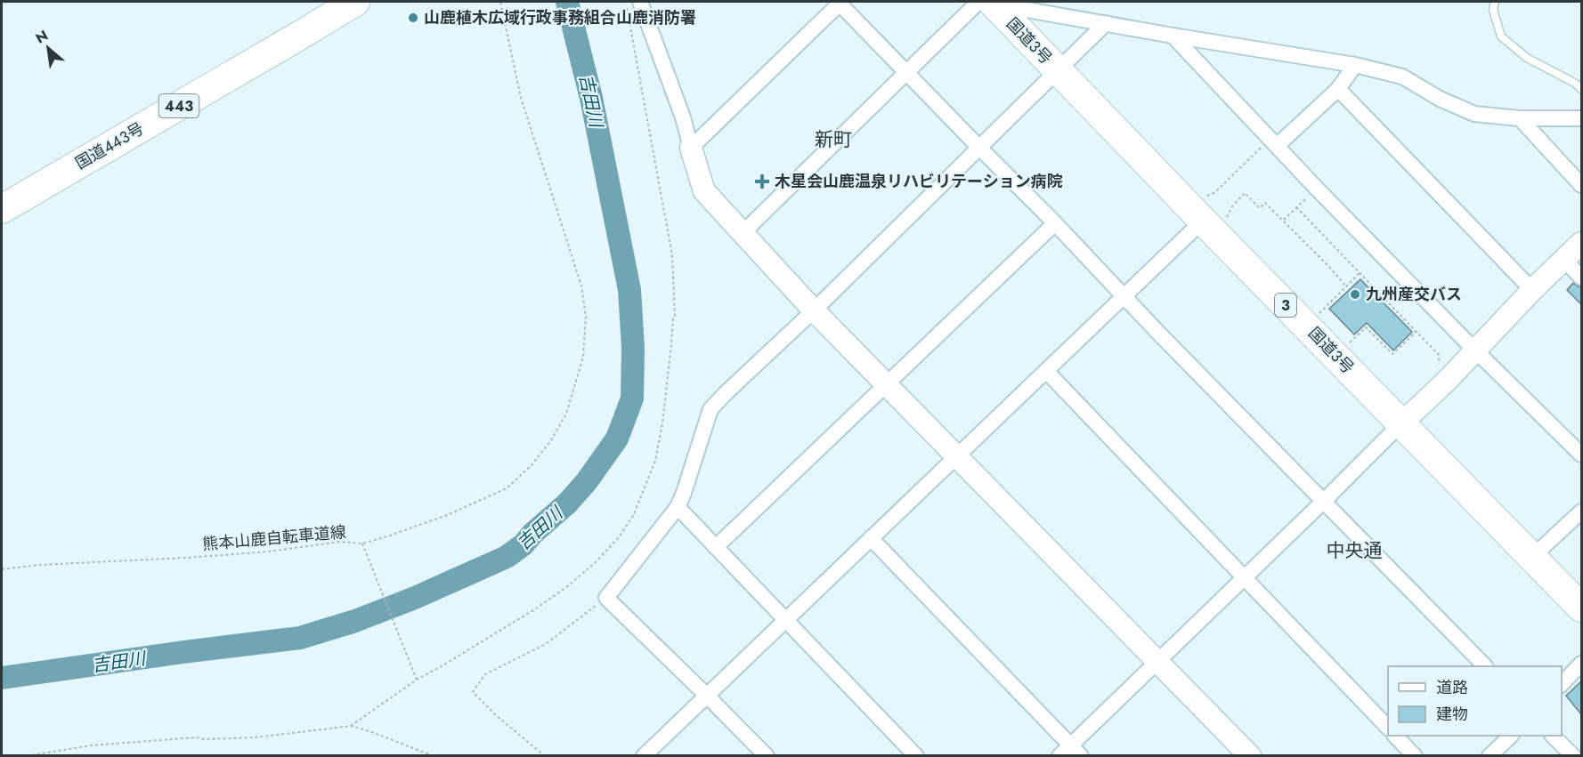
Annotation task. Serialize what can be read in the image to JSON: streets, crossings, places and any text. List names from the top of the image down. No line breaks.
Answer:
{"streets":{"highway":["国道3号","443","国道443号","3"],"path":["熊本山鹿自転車道線"]},"districts":["新町","中央通"],"water":["吉田川"],"places":{"other":["山鹿植木広域行政事務組合山鹿消防署","九州産交バス"],"health":["木星会山鹿温泉リハビリテーション病院"]},"legend":["道路","建物"],"north":"top left"}
